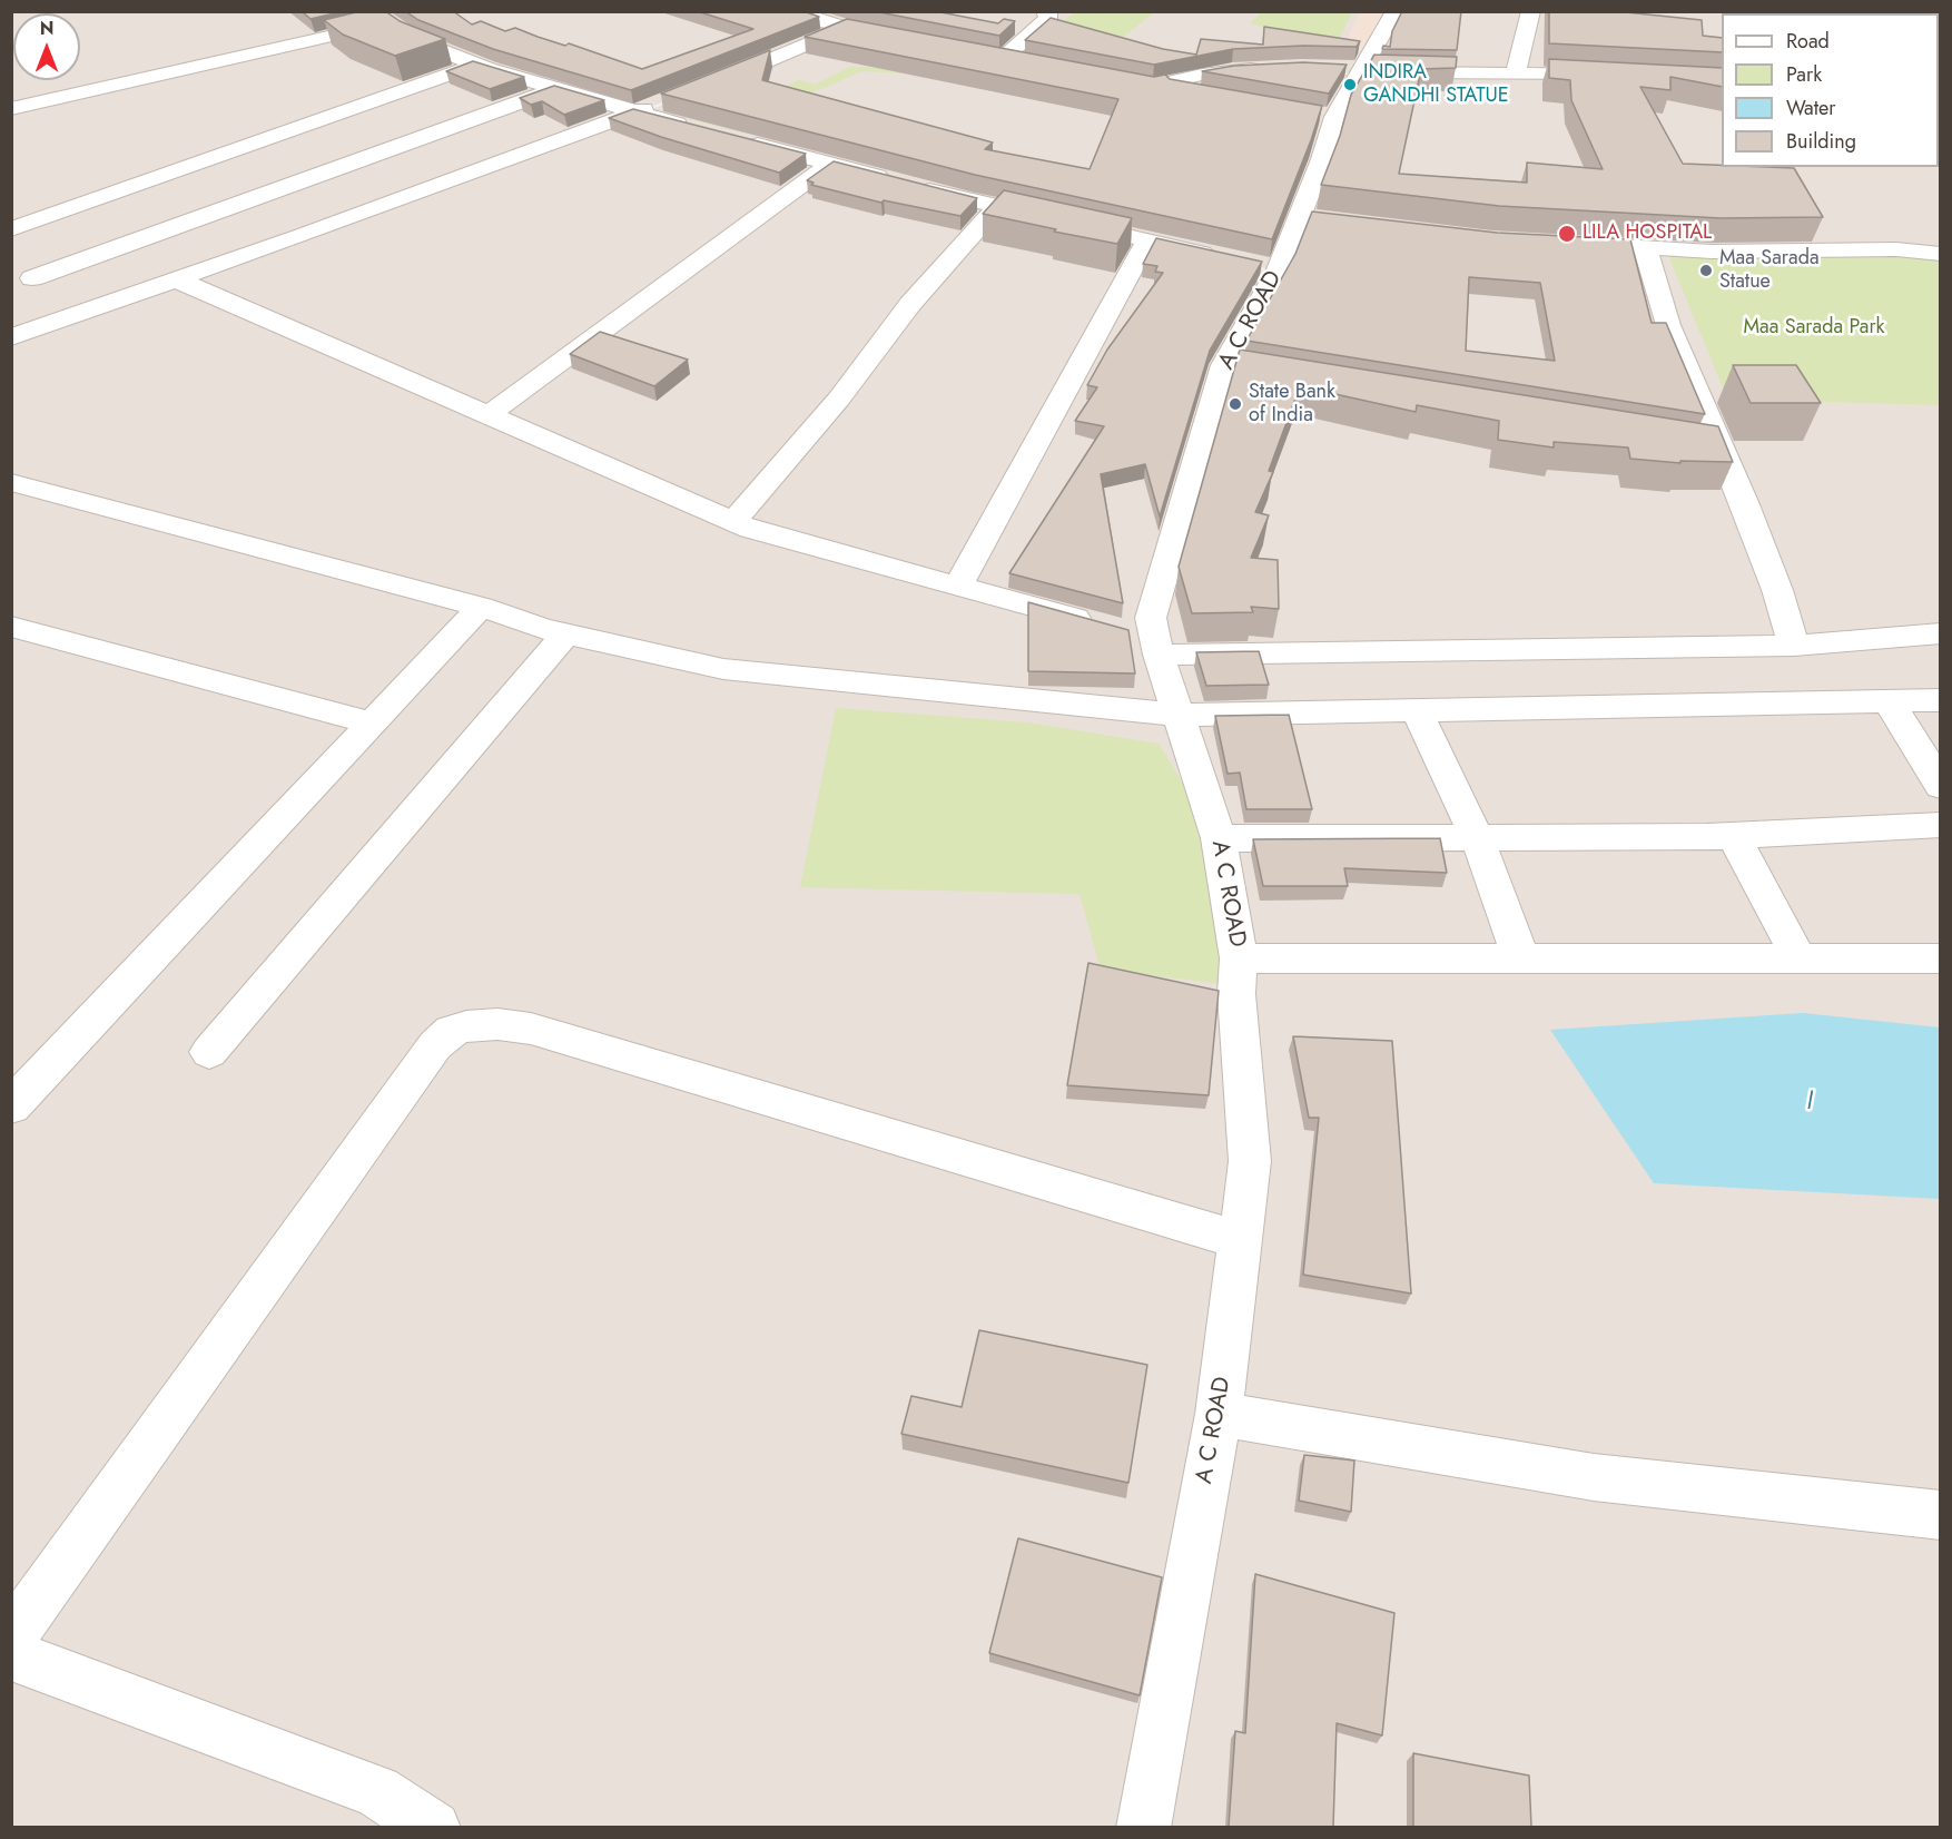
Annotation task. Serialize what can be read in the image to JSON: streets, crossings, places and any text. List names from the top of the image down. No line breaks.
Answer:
{"streets":{"street":["A C ROAD"]},"water":["l"],"parks":["Maa Sarada Park"],"places":["INDIRA GANDHI STATUE","LILA HOSPITAL","Maa Sarada Statue","State Bank of India"],"legend":["Road","Park","Water","Building"],"north":"top"}
